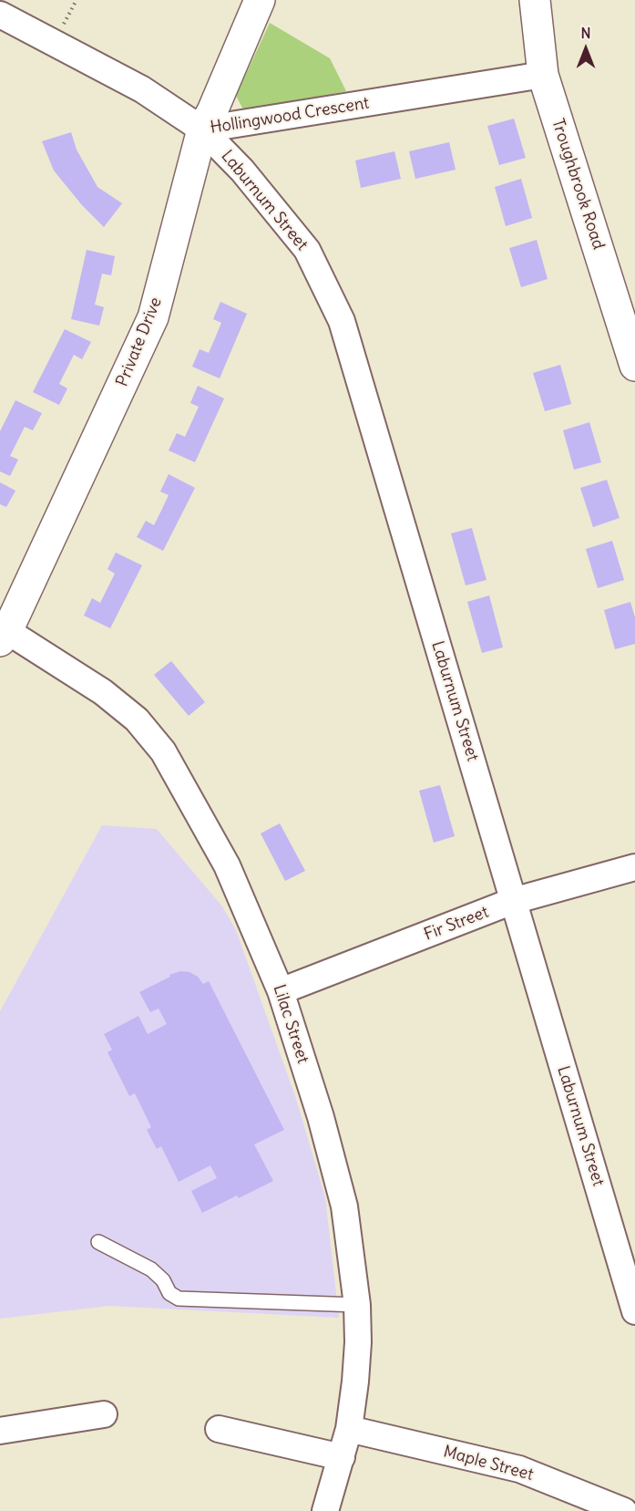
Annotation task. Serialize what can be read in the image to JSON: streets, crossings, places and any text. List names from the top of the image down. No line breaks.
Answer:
{"streets":{"street":["Hollingwood Crescent","Troughbrook Road","Laburnum Street","Private Drive","Fir Street","Lilac Street","Maple Street"]},"crossings":[["Hollingwood Crescent","Troughbrook Road"],["Hollingwood Crescent","Laburnum Street"],["Hollingwood Crescent","Private Drive"],["Laburnum Street","Private Drive"],["Laburnum Street","Fir Street"],["Private Drive","Lilac Street"],["Fir Street","Lilac Street"],["Lilac Street","Maple Street"]],"north":"top"}
